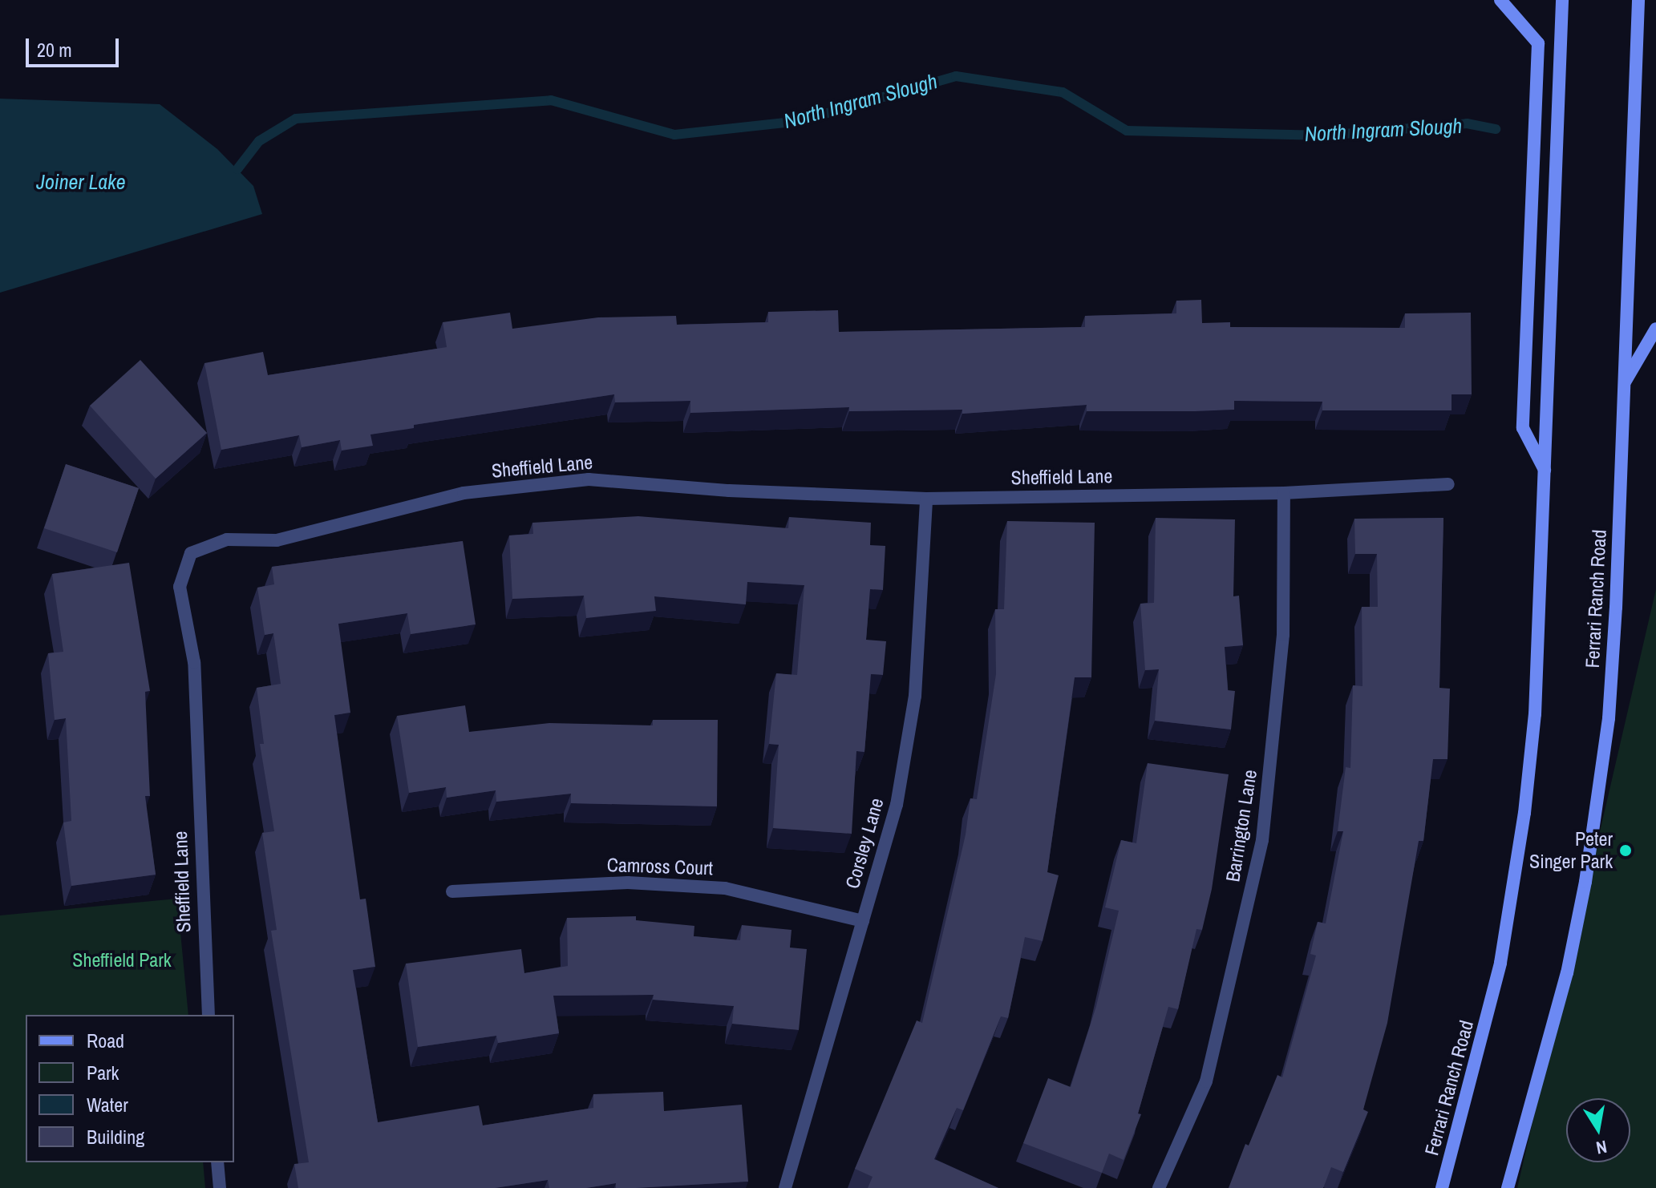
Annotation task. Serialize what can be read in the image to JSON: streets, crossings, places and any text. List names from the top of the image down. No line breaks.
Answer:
{"streets":{"main road":["Ferrari Ranch Road"],"street":["Sheffield Lane","Barrington Lane","Corsley Lane","Camross Court"]},"crossings":[["Sheffield Lane","Barrington Lane"],["Sheffield Lane","Corsley Lane"],["Corsley Lane","Camross Court"]],"water":["North Ingram Slough","Joiner Lake"],"parks":["Sheffield Park"],"places":["Peter Singer Park"],"legend":["Road","Park","Water","Building"],"scale_bar":"20 m","north":"bottom"}
